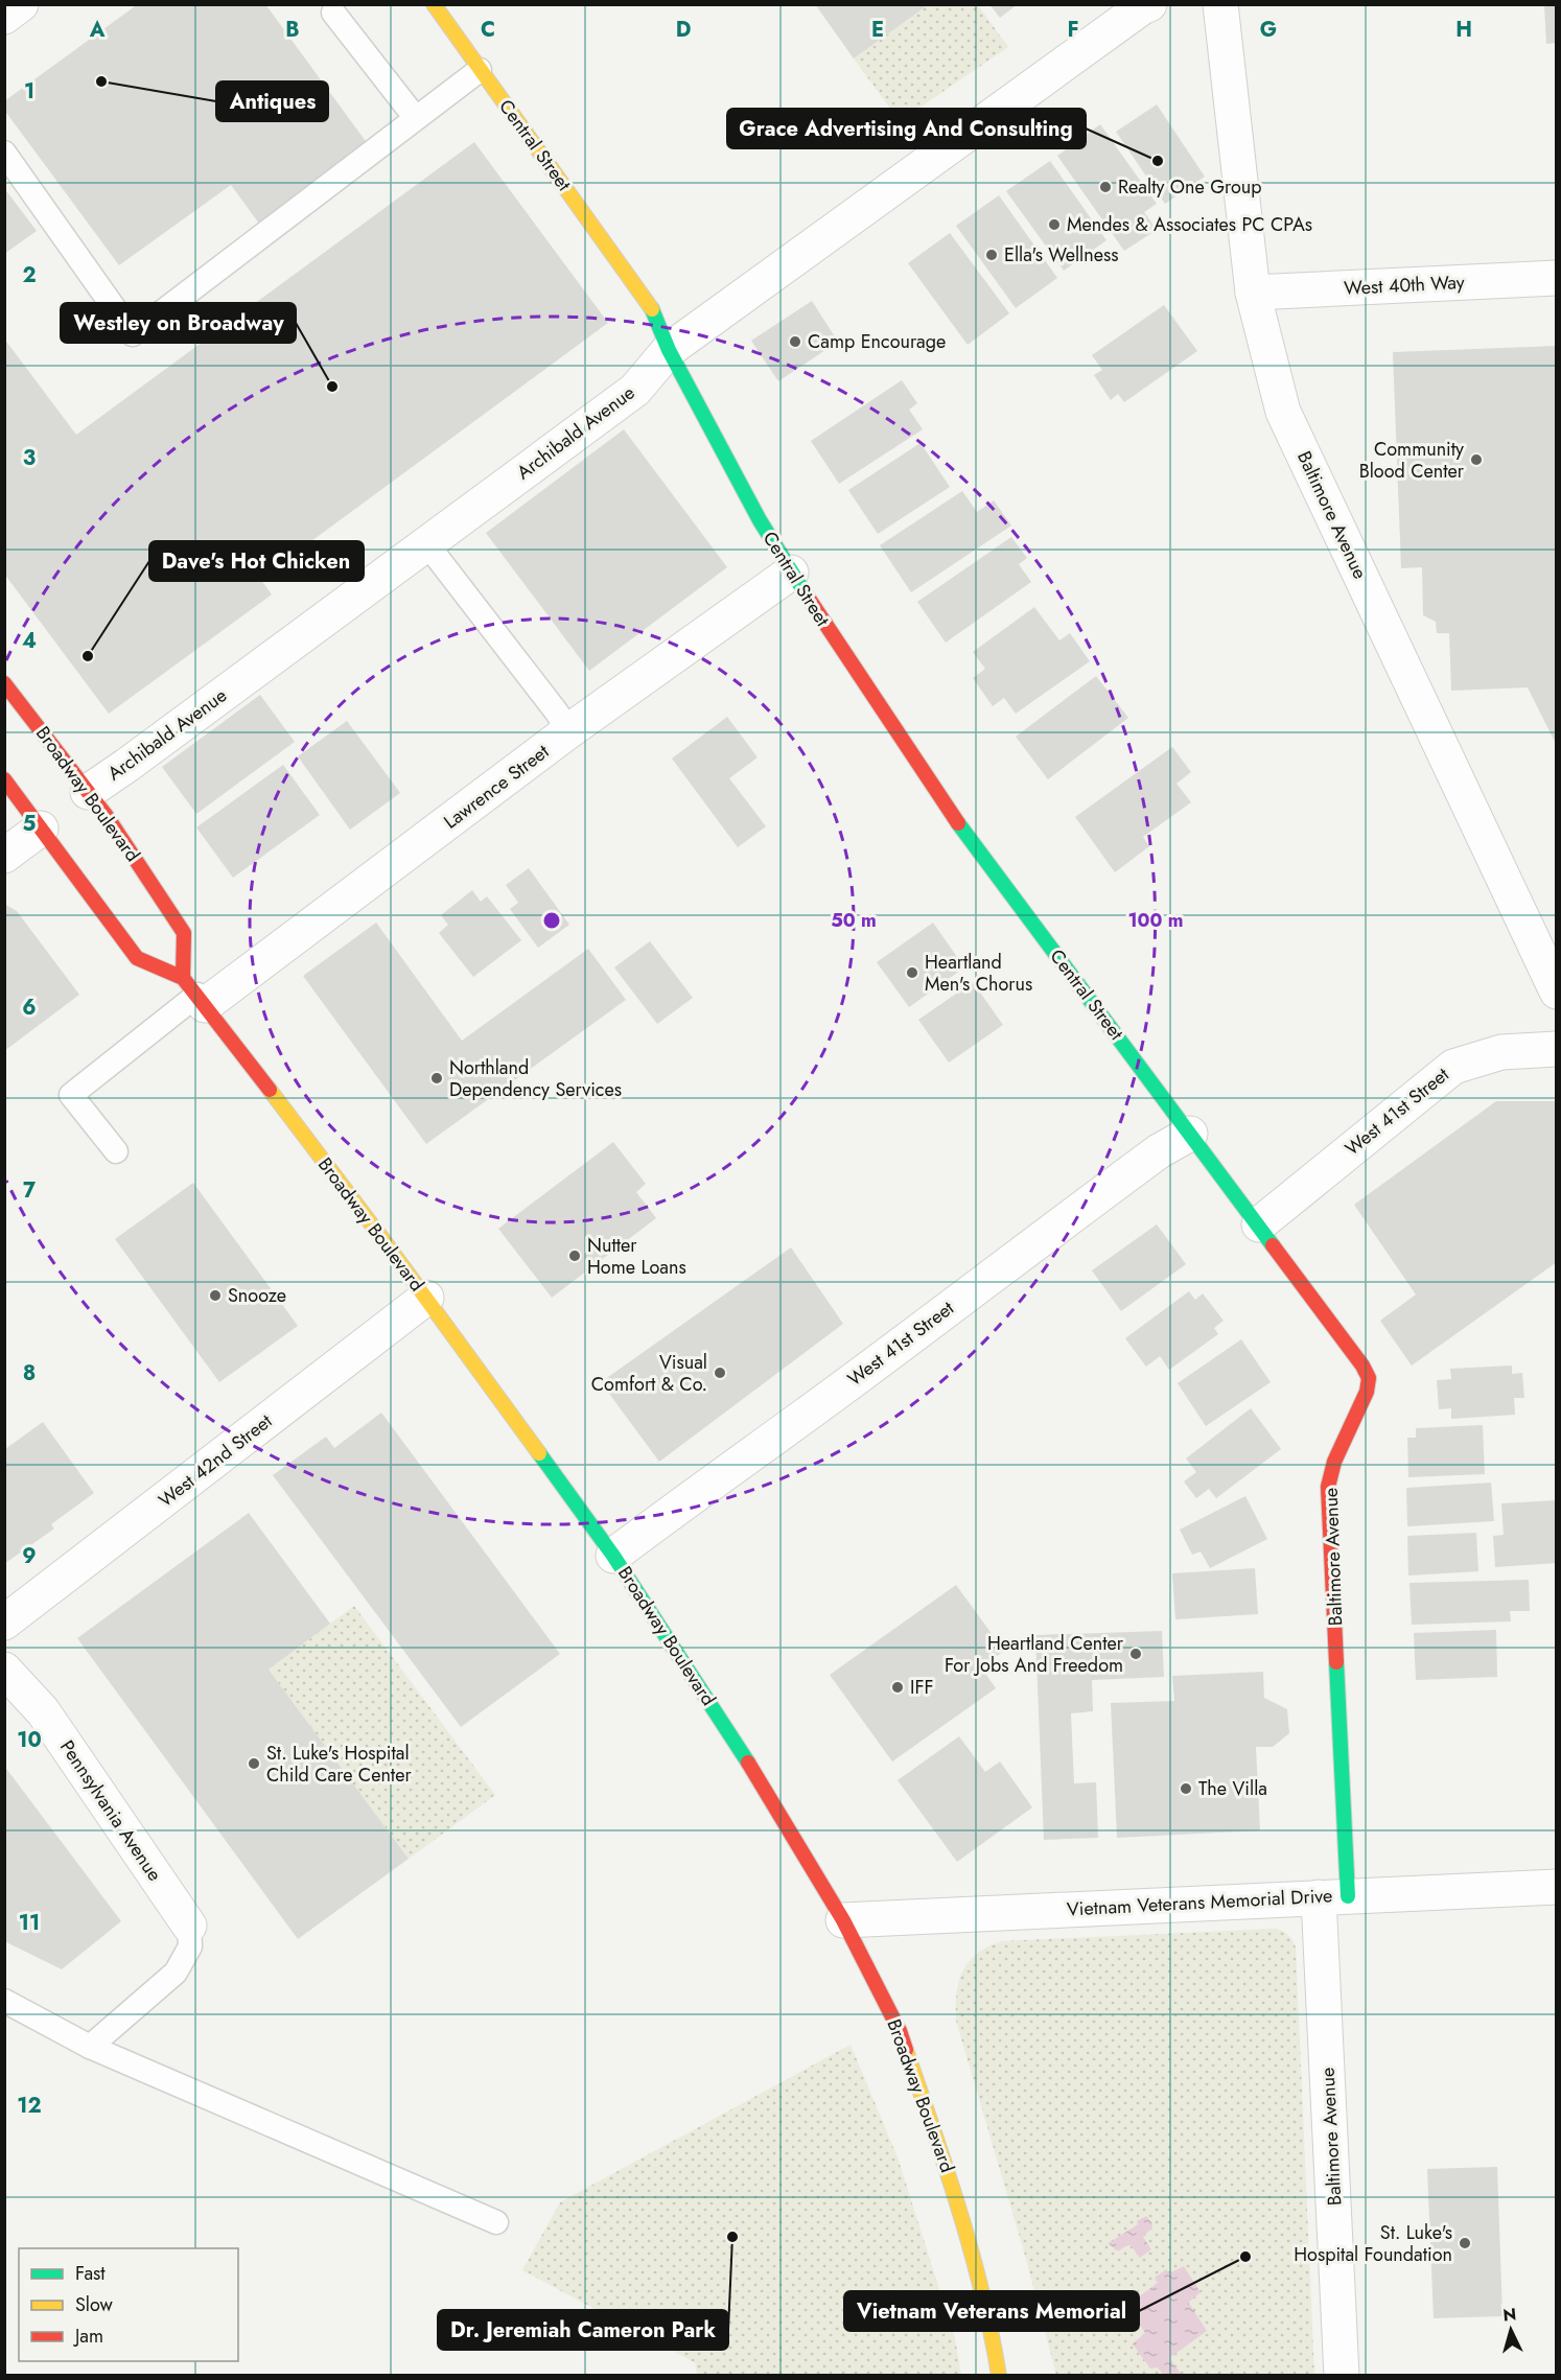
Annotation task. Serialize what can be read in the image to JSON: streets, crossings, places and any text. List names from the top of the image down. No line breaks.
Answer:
{"streets":{"main road":["Central Street","Baltimore Avenue","Broadway Boulevard"],"street":["West 40th Way","Archibald Avenue","Lawrence Street","West 41st Street","West 42nd Street","Pennsylvania Avenue","Vietnam Veterans Memorial Drive"]},"crossings":[["Central Street","Archibald Avenue"],["Central Street","Baltimore Avenue"],["Central Street","Lawrence Street"],["Central Street","West 41st Street"],["West 40th Way","Baltimore Avenue"],["Archibald Avenue","Broadway Boulevard"],["Baltimore Avenue","West 41st Street"],["Baltimore Avenue","Vietnam Veterans Memorial Drive"],["Lawrence Street","Broadway Boulevard"],["Broadway Boulevard","West 41st Street"],["Broadway Boulevard","West 42nd Street"],["Broadway Boulevard","Vietnam Veterans Memorial Drive"]],"places":["Antiques","Grace Advertising And Consulting","Realty One Group","Mendes & Associates PC CPAs","Ella's Wellness","Camp Encourage","Westley on Broadway","Community Blood Center","Dave's Hot Chicken","Heartland Men's Chorus","Northland Dependency Services","Nutter Home Loans","Snooze","Visual Comfort & Co.","Heartland Center For Jobs And Freedom","IFF","St. Luke's Hospital Child Care Center","The Villa","Dr. Jeremiah Cameron Park","St. Luke's Hospital Foundation","Vietnam Veterans Memorial"],"legend":["Fast","Slow","Jam"],"north":"top","grid":{"columns":["A","B","C","D","E","F","G","H"],"rows":["1","2","3","4","5","6","7","8","9","10","11","12"]},"rings":["50 m","100 m"]}
